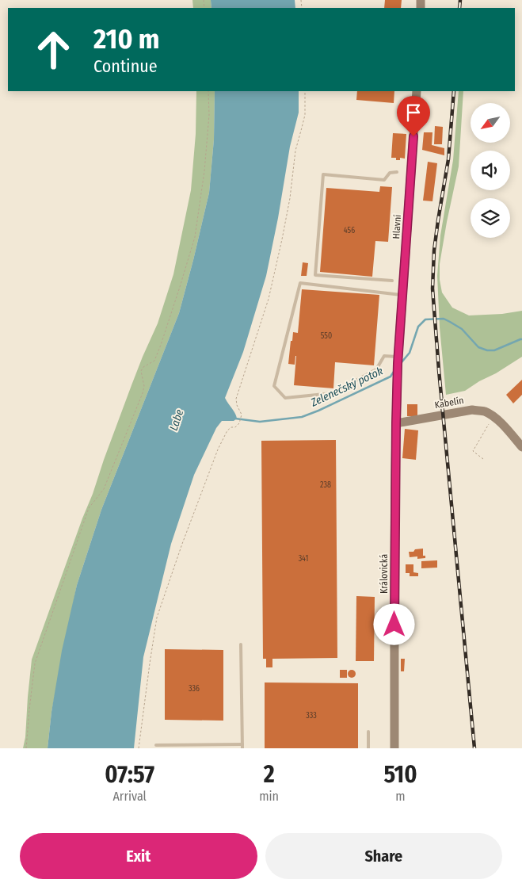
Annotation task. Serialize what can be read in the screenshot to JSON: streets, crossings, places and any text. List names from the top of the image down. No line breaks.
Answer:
{"streets":{"main road":["Hlavní","Kabelín","Královická"]},"crossings":[["Hlavní","Královická"],["Kabelín","Královická"]],"water":["Zelenečský potok","Labe"],"house_numbers":["456","550","238","341","336","333"],"north":"bottom left","page":{"turn":["210 m","Continue"],"eta":["07:57","Arrival","2","min","510","m"],"buttons":["Exit","Share"]}}
